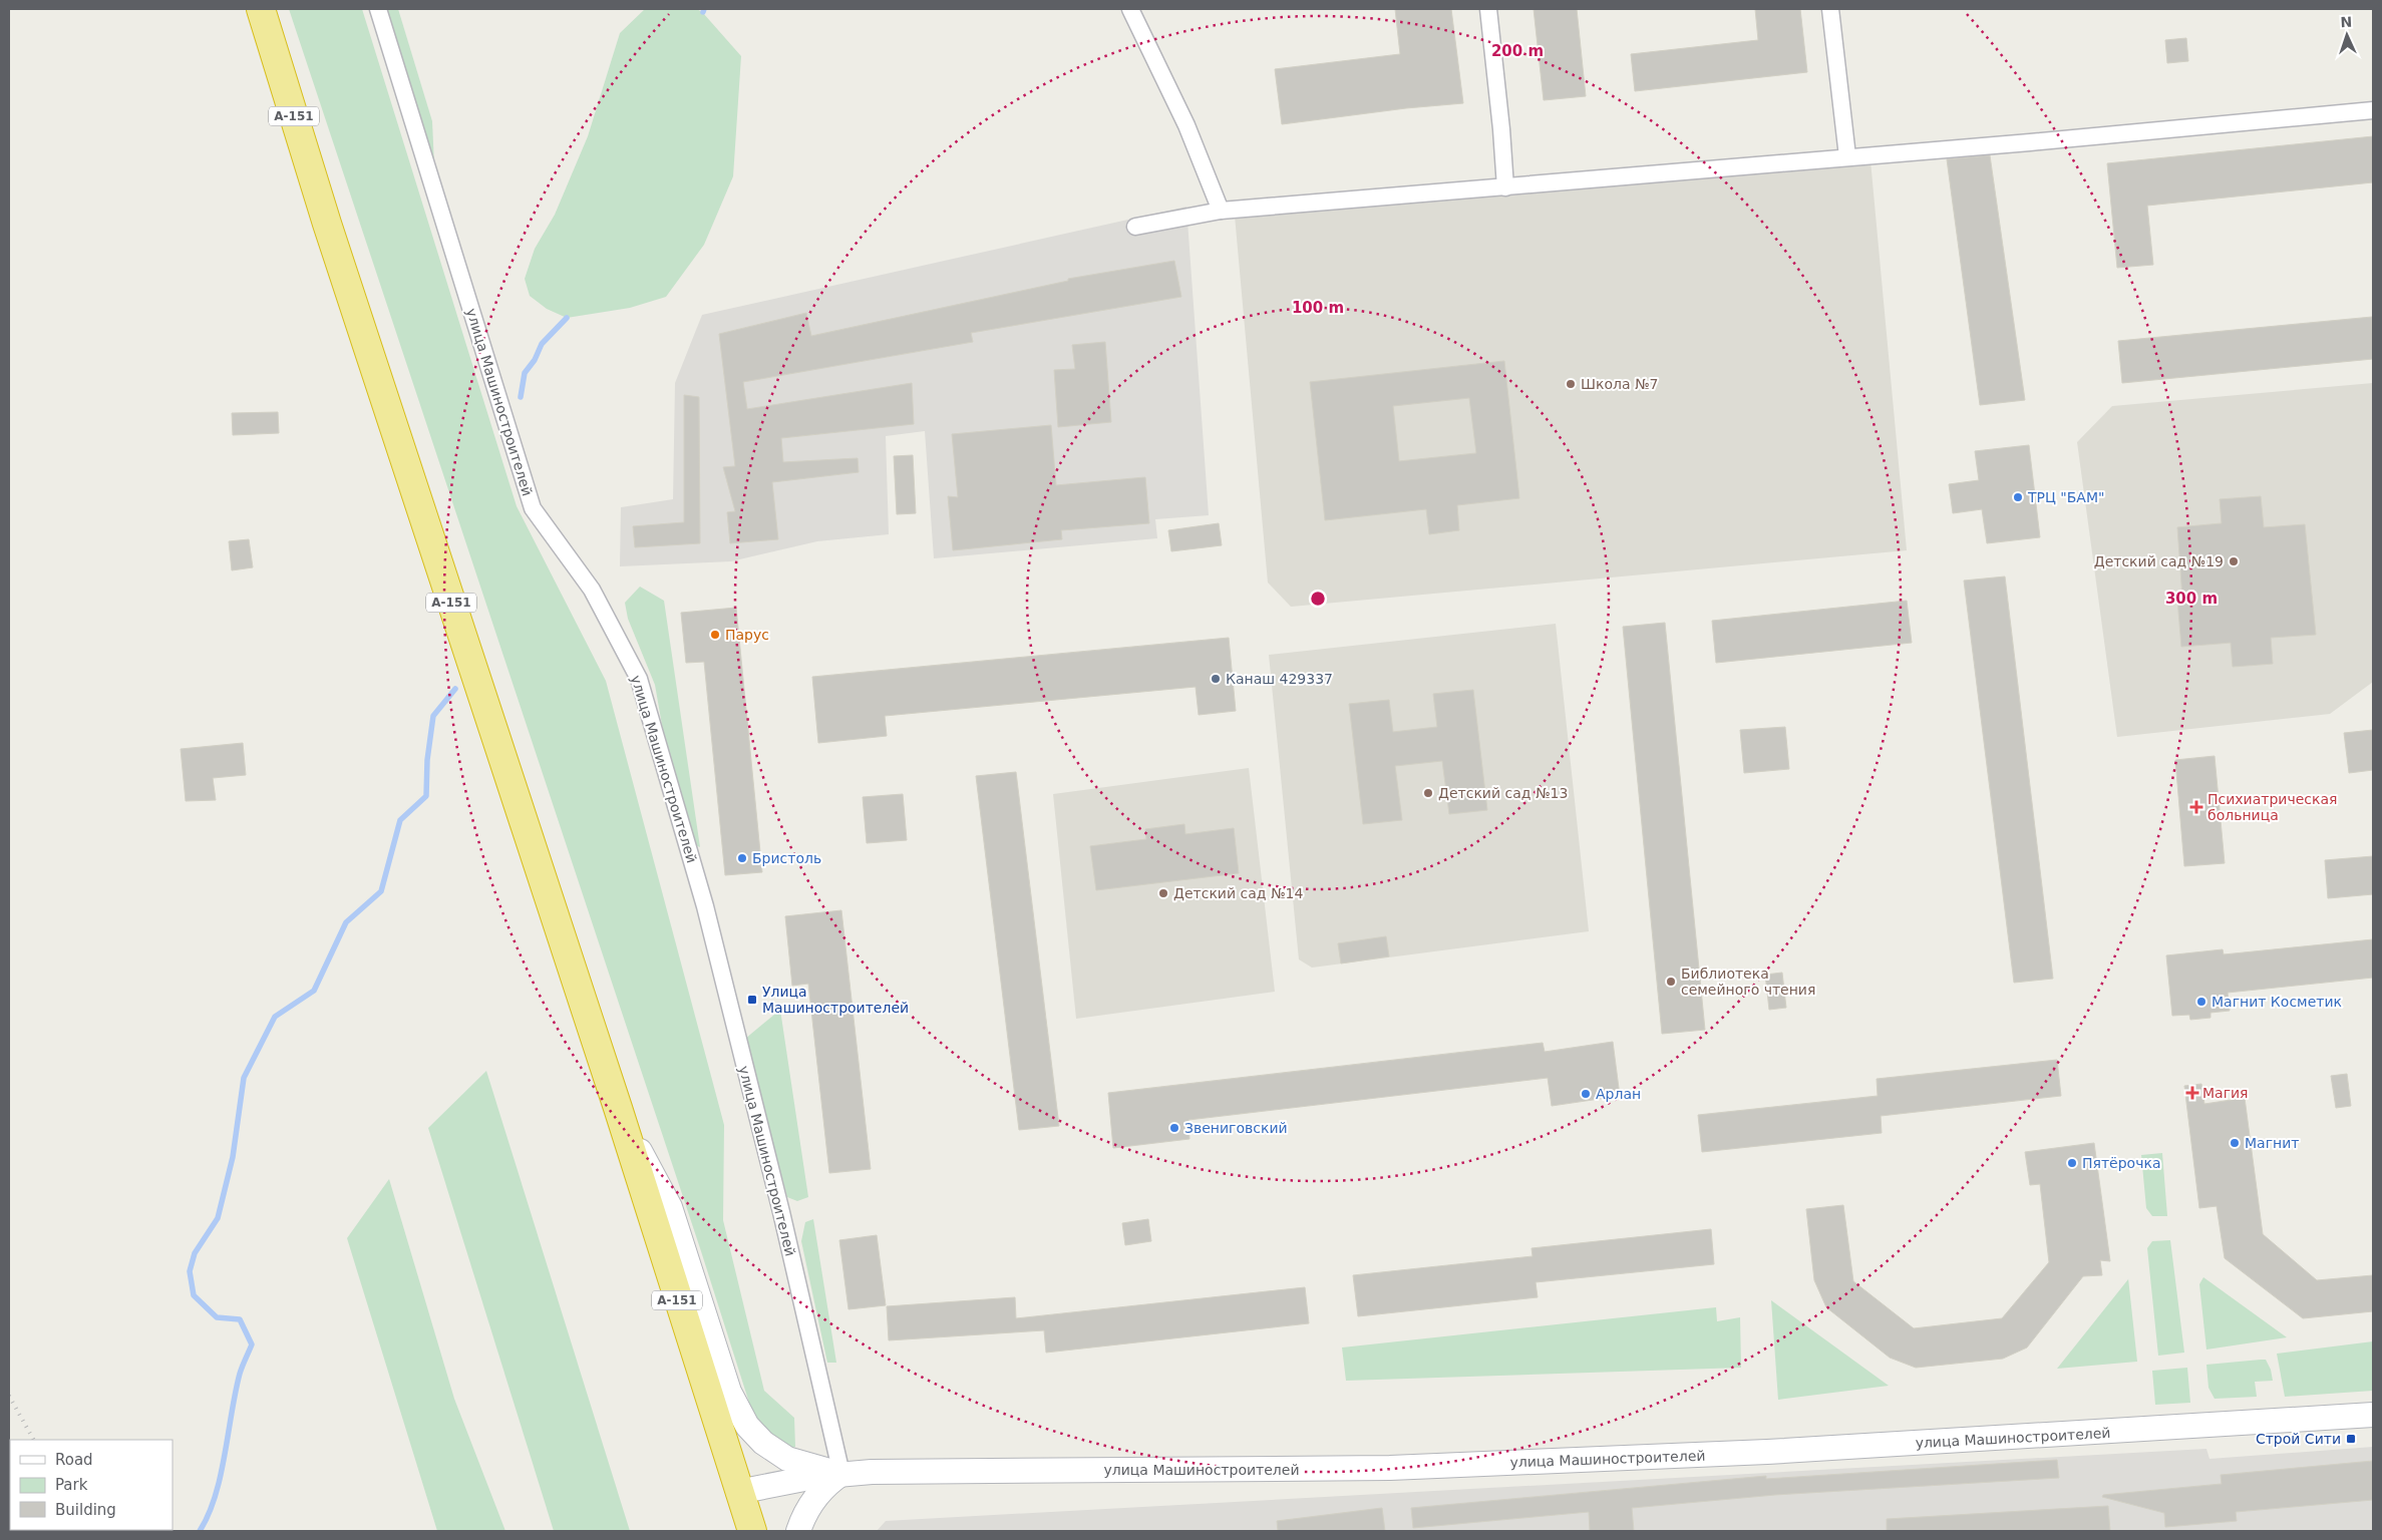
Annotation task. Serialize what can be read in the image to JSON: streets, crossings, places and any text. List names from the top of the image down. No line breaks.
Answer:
{"streets":{"highway":["А-151"],"main road":["улица Машиностроителей"]},"crossings":[["А-151","улица Машиностроителей"]],"places":{"other":["Школа №7","ТРЦ \"БАМ\"","Детский сад №19","Парус","Канаш 429337","Детский сад №13","Бристоль","Детский сад №14","Библиотека семейного чтения","Магнит Косметик","Арлан","Звениговский","Магнит","Пятёрочка"],"health":["Психиатрическая больница","Магия"],"transit":["Улица Машиностроителей","Строй Сити"]},"legend":["Road","Park","Building"],"north":"top","rings":["200 m","100 m","300 m"]}
